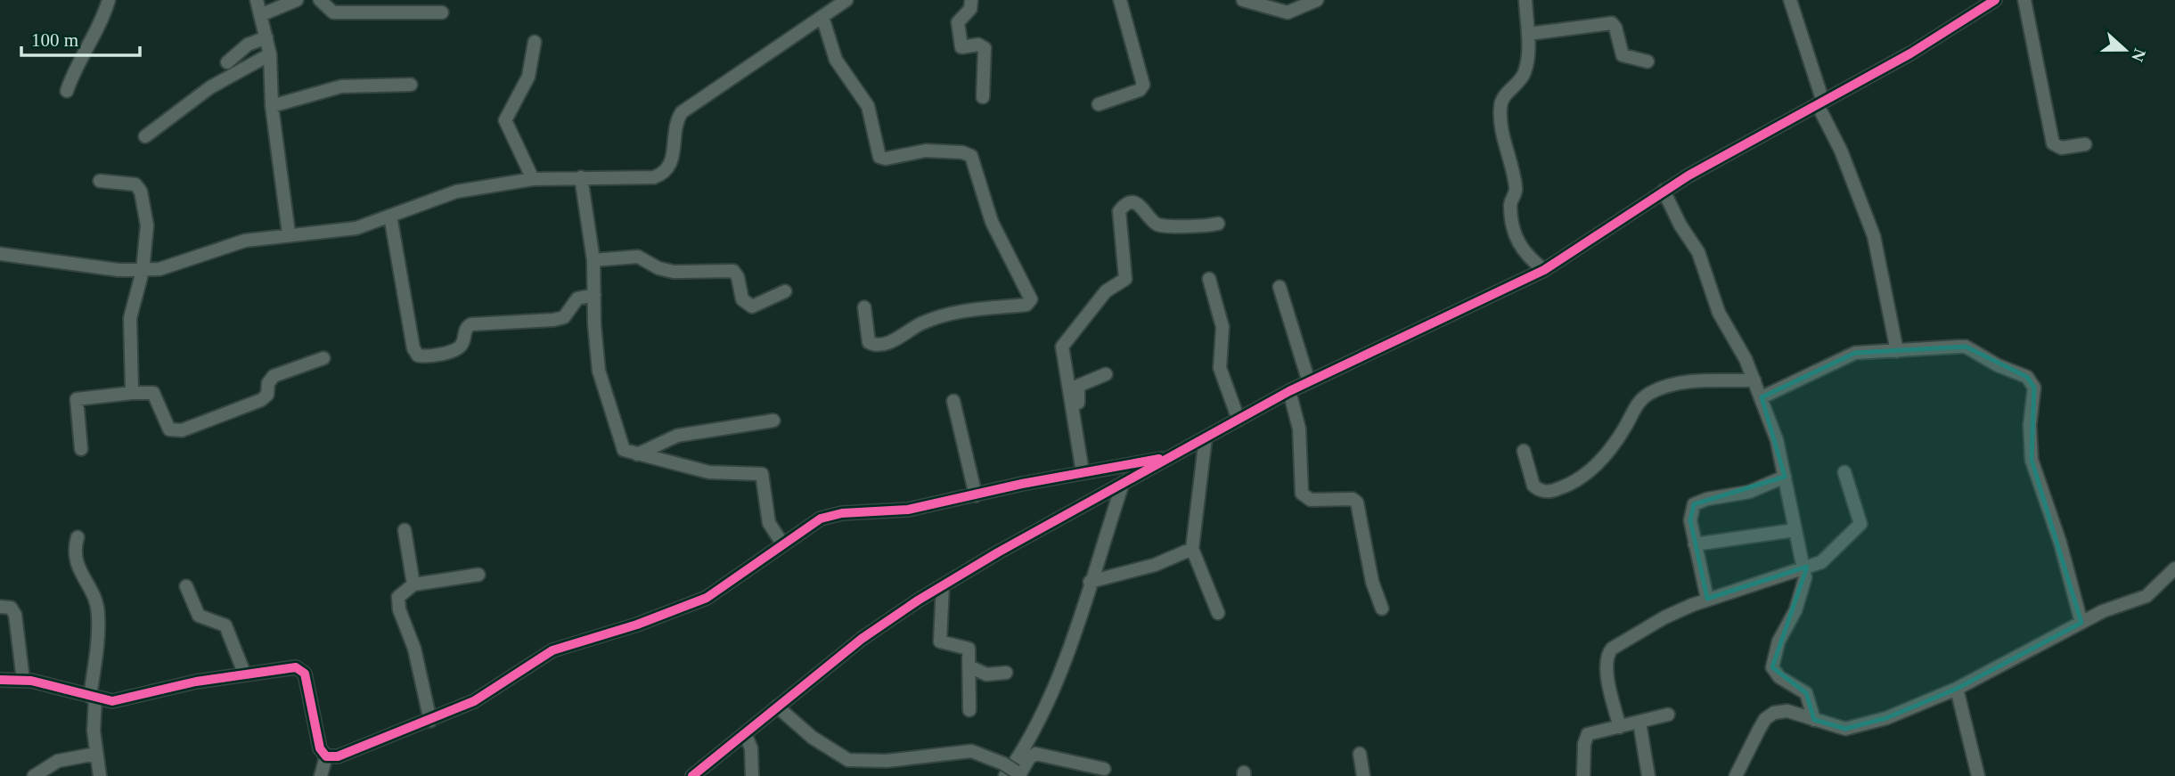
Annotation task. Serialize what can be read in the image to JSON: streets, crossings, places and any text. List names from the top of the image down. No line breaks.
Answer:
{"scale_bar":"100 m","north":"right"}
